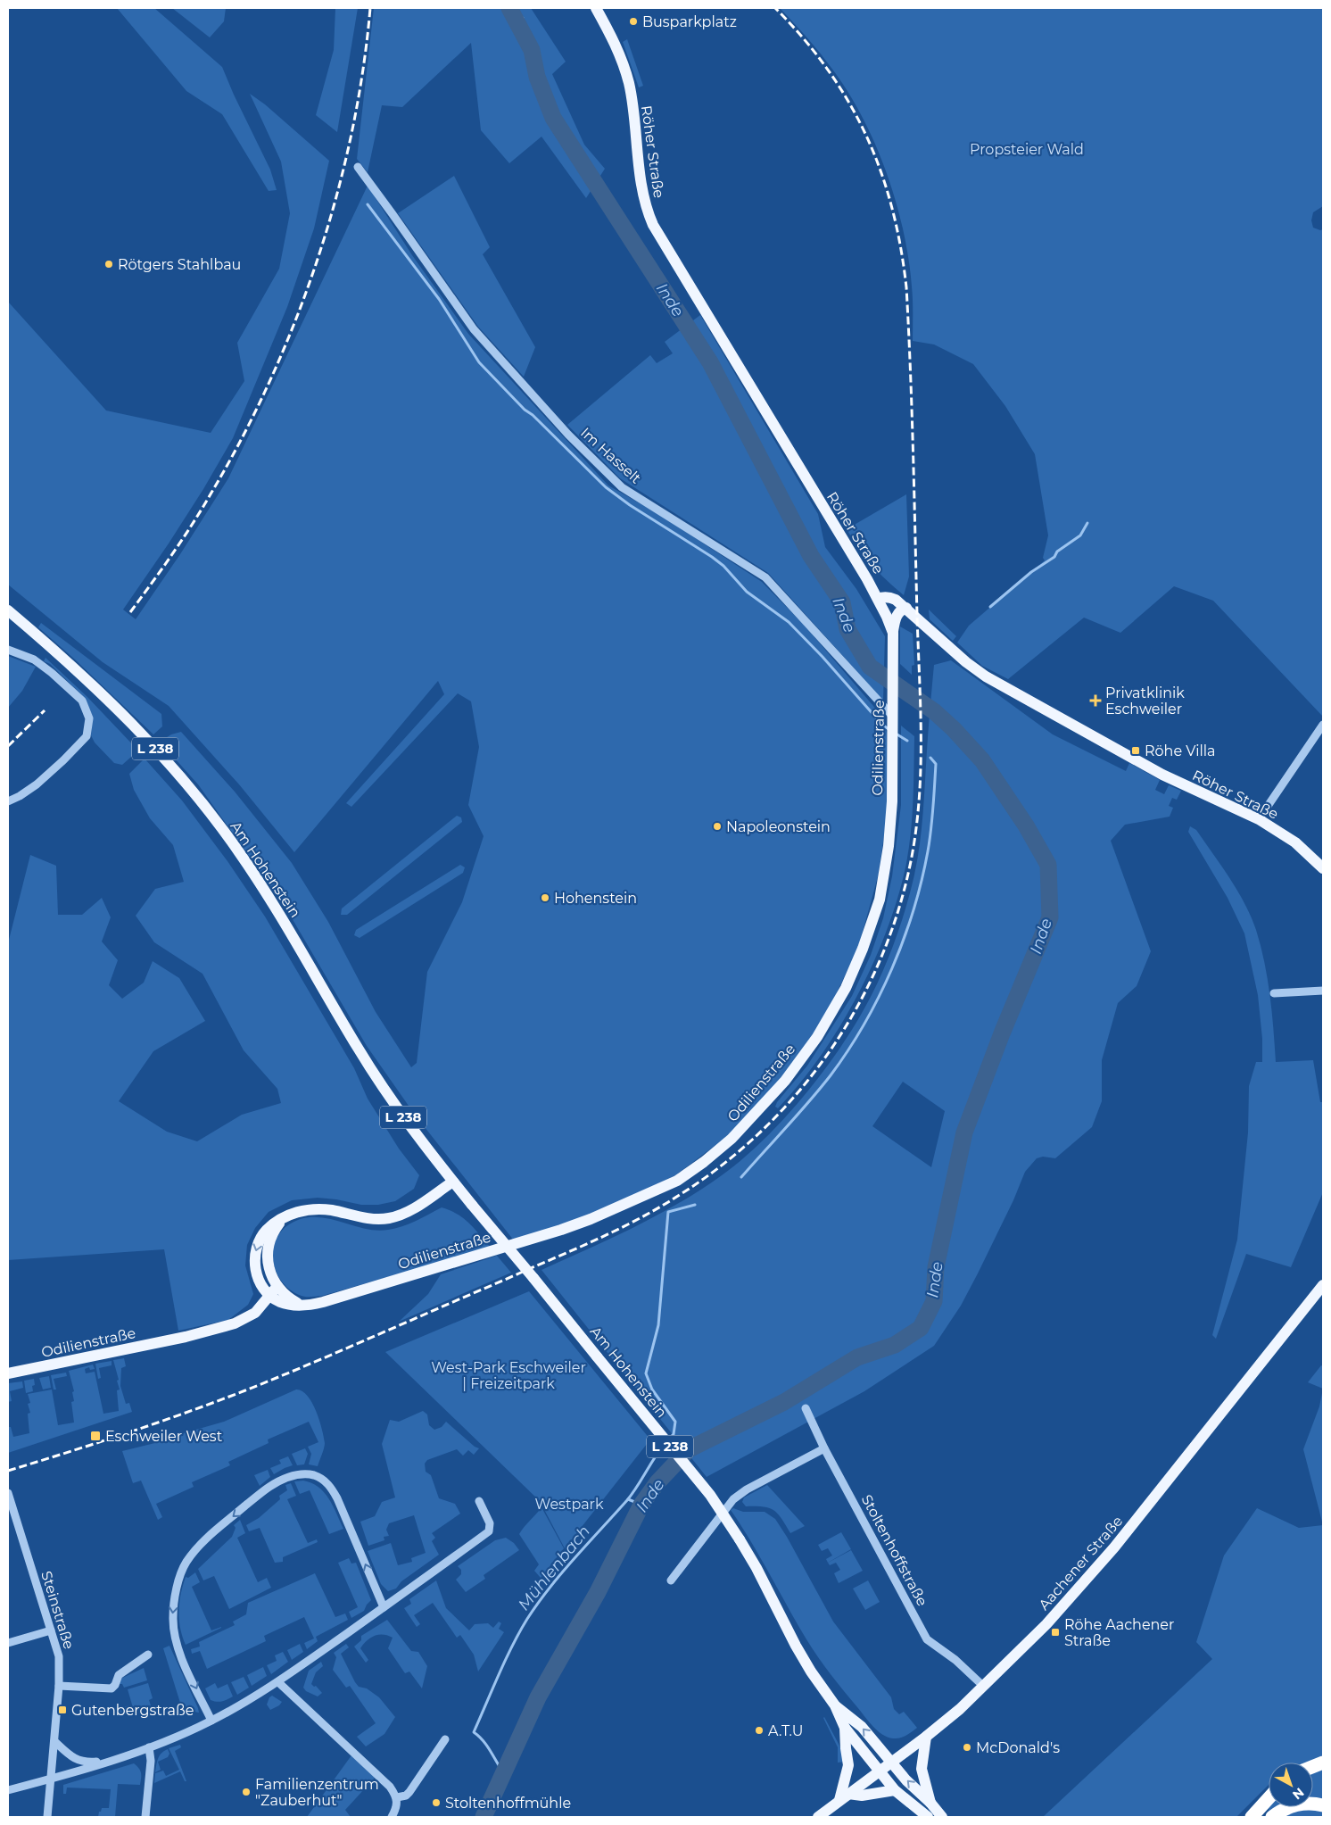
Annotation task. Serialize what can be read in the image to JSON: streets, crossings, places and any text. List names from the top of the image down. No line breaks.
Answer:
{"streets":{"main road":["Röher Straße","Odilienstraße","L 238","Am Hohenstein","Aachener Straße"],"street":["Im Hasselt","Stoltenhoffstraße","Steinstraße"]},"crossings":[["Röher Straße","Odilienstraße"],["Im Hasselt","Odilienstraße"],["L 238","Am Hohenstein"],["L 238","Aachener Straße"],["Am Hohenstein","Aachener Straße"],["Stoltenhoffstraße","Aachener Straße"]],"water":["Inde","Mühlenbach"],"parks":["Propsteier Wald","West-Park Eschweiler | Freizeitpark","Westpark"],"places":{"other":["Busparkplatz","Rötgers Stahlbau","Napoleonstein","Hohenstein","A.T.U","McDonald's","Familienzentrum \"Zauberhut\"","Stoltenhoffmühle"],"health":["Privatklinik Eschweiler"],"transit":["Röhe Villa","Eschweiler West","Röhe Aachener Straße","Gutenbergstraße"]},"north":"bottom right"}
